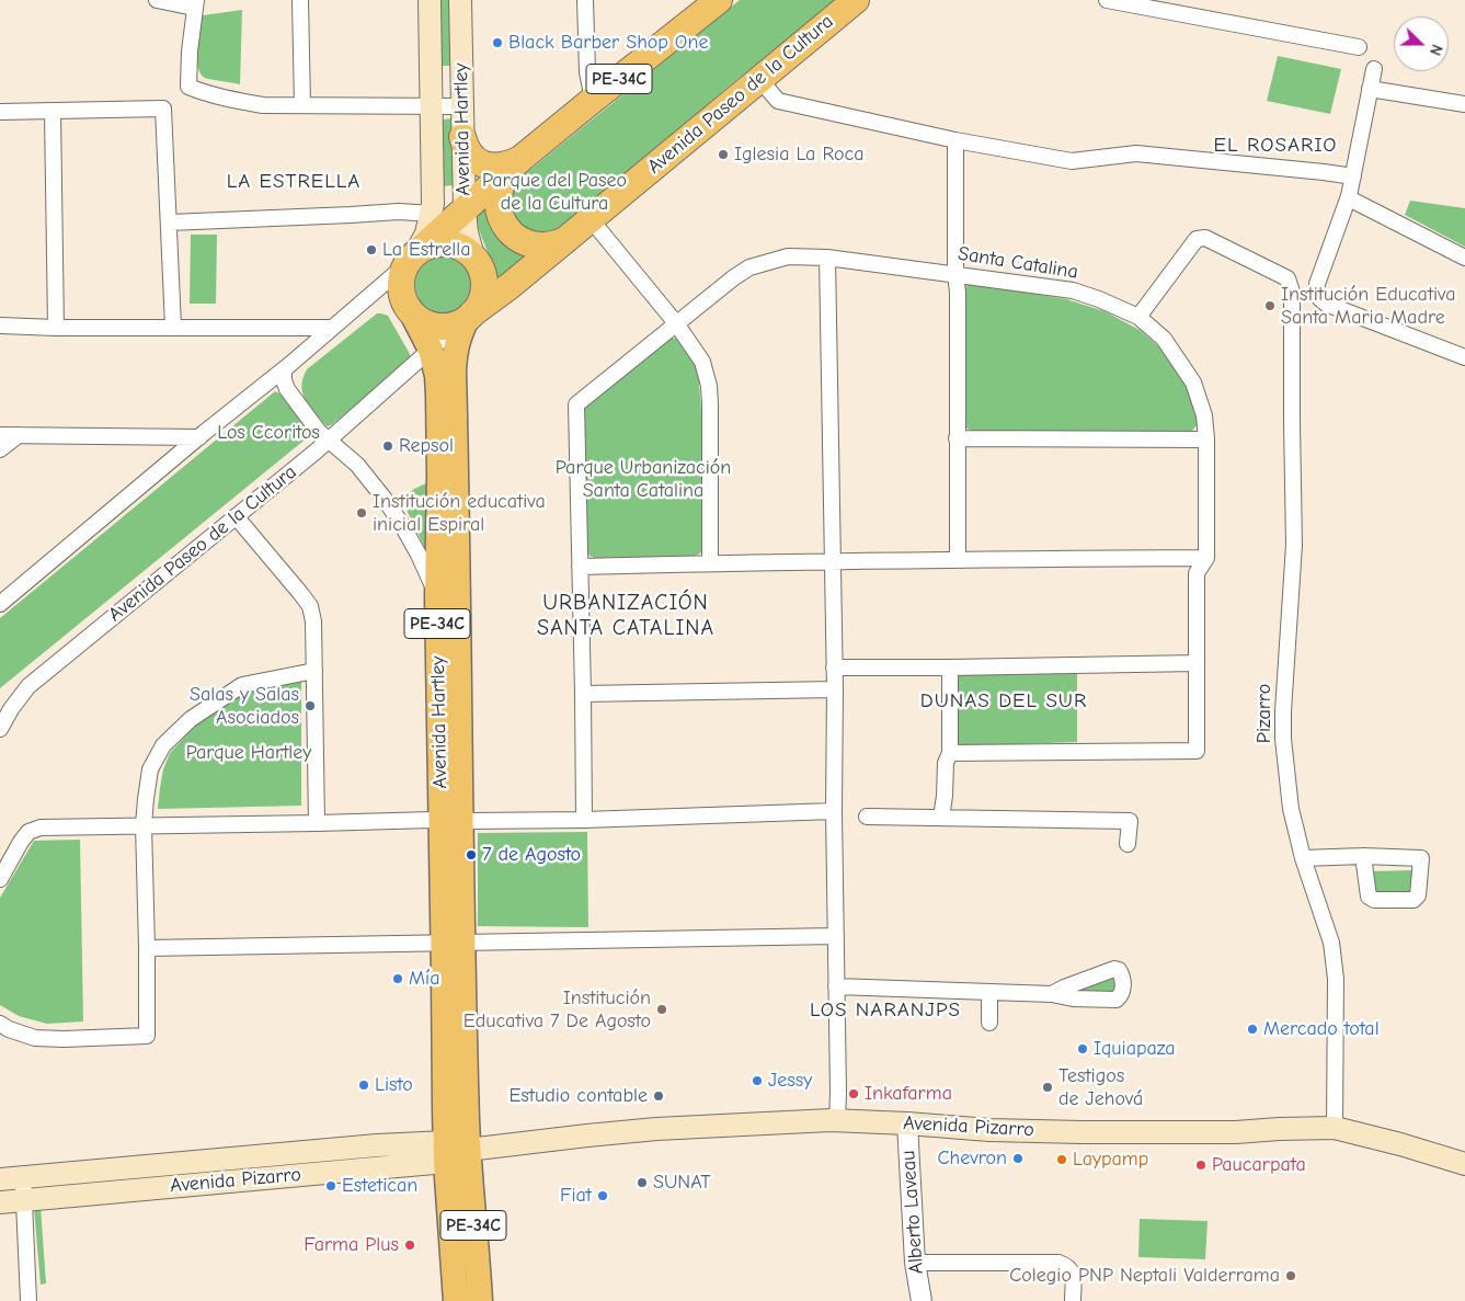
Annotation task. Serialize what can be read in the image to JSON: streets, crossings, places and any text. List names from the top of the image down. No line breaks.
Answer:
{"streets":{"highway":["PE-34C","Avenida Paseo de la Cultura"],"main road":["Avenida Hartley","Avenida Pizarro"],"street":["Santa Catalina","Pizarro","Alberto Laveau"]},"crossings":[["PE-34C","Avenida Paseo de la Cultura"],["PE-34C","Avenida Hartley"],["PE-34C","Avenida Pizarro"],["Avenida Paseo de la Cultura","Avenida Hartley"],["Avenida Hartley","Avenida Pizarro"],["Santa Catalina","Pizarro"],["Pizarro","Avenida Pizarro"],["Avenida Pizarro","Alberto Laveau"]],"districts":["EL ROSARIO","LA ESTRELLA","URBANIZACIÓN SANTA CATALINA","DUNAS DEL SUR","LOS NARANJPS"],"parks":["Parque del Paseo de la Cultura","Los Ccoritos","Parque Urbanización Santa Catalina","Parque Hartley"],"places":["Black Barber Shop One","Iglesia La Roca","La Estrella","Institución Educativa Santa Maria Madre","Repsol","Institución educativa inicial Espiral","Salas y Salas Asociados","7 de Agosto","Mía","Institución Educativa 7 De Agosto","Mercado total","Iquiapaza","Jessy","Listo","Testigos de Jehová","Inkafarma","Estudio contable","Chevron","Laypamp","Paucarpata","SUNAT","Estetican","Fiat","Farma Plus","Colegio PNP Neptali Valderrama"],"north":"right"}
